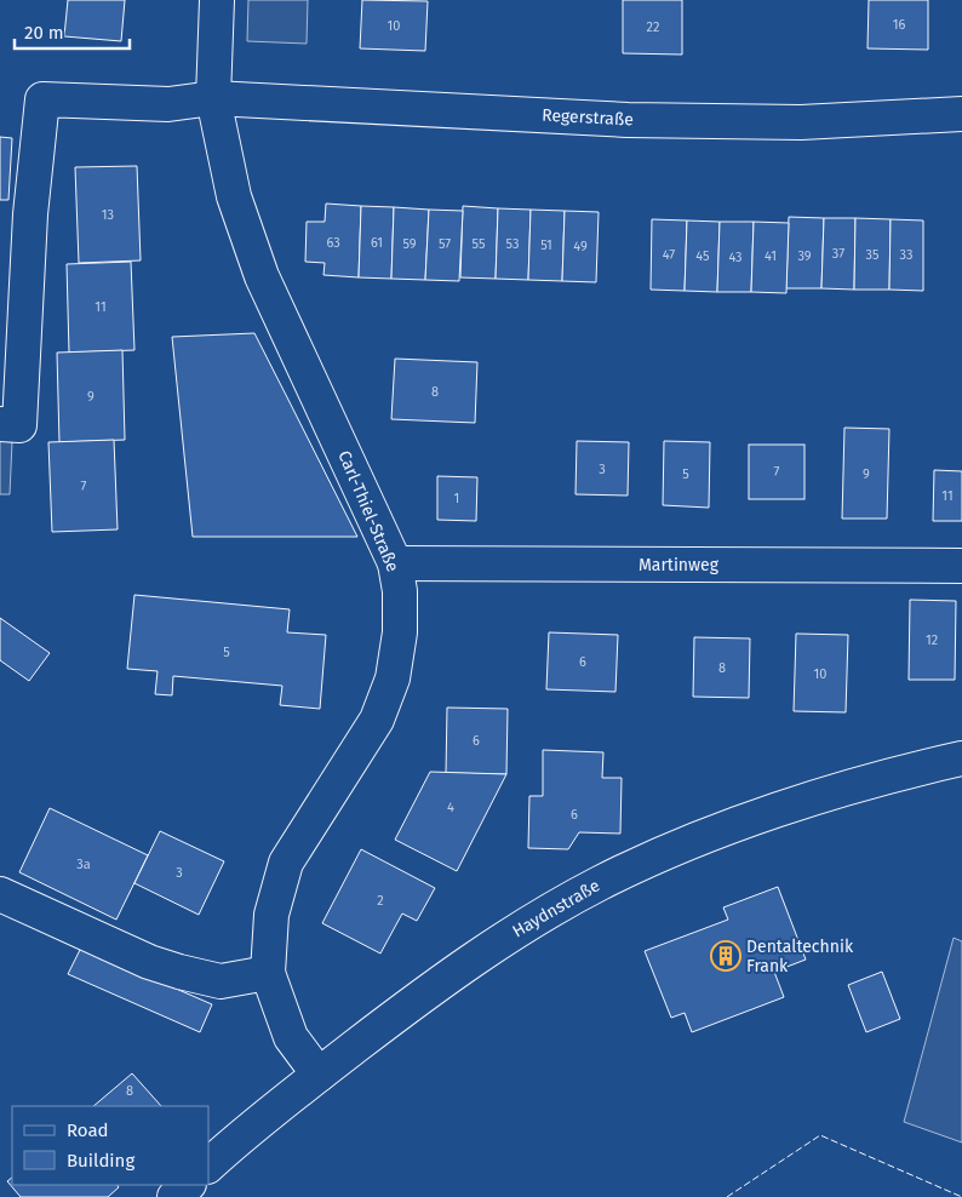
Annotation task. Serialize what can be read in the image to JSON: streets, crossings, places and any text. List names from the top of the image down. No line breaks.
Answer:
{"streets":{"street":["Regerstraße","Carl-Thiel-Straße","Martinweg","Haydnstraße"]},"crossings":[["Regerstraße","Carl-Thiel-Straße"],["Carl-Thiel-Straße","Martinweg"],["Carl-Thiel-Straße","Haydnstraße"]],"places":{"building":["Dentaltechnik Frank"]},"house_numbers":["16","10","22","13","63","61","59","57","55","53","51","49","37","47","35","33","45","41","39","43","11","8","9","3","7","5","9","7","11","1","12","5","6","8","10","6","4","6","3a","3","2","8"],"legend":["Road","Building"],"scale_bar":"20 m"}
